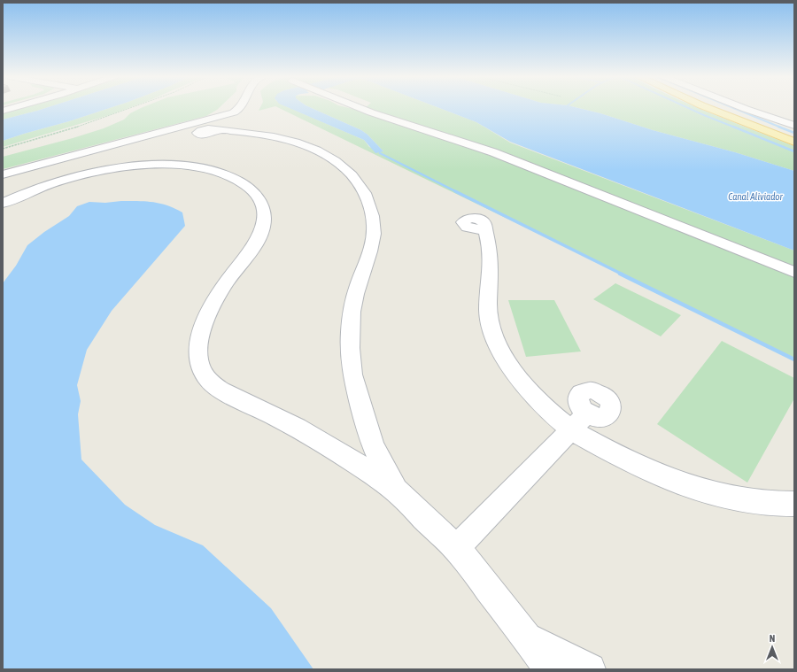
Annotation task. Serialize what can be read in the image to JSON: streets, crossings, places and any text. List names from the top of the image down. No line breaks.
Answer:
{"water":["Canal Aliviador"],"north":"top"}
